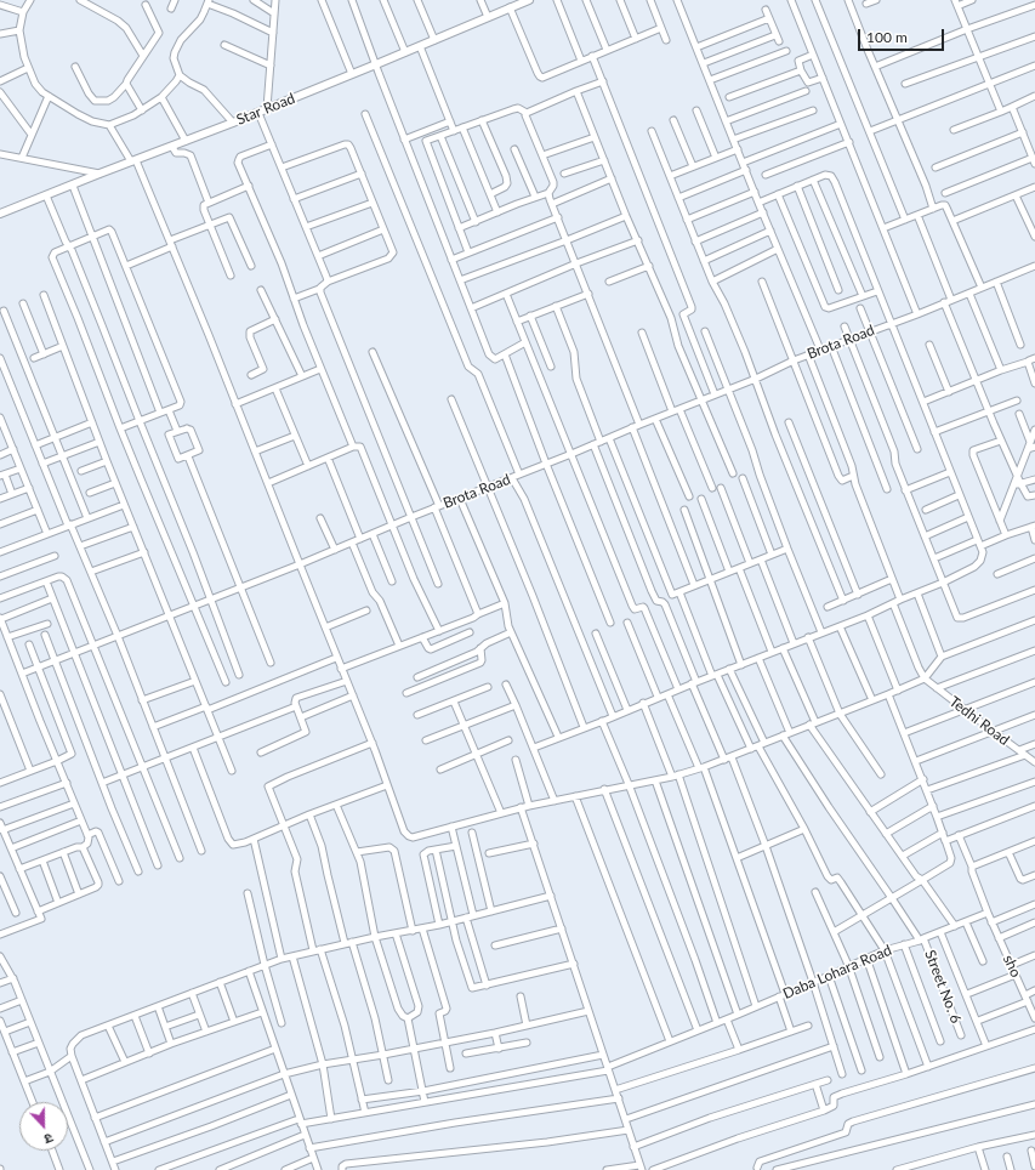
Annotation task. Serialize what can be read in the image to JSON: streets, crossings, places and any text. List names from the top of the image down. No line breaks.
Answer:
{"streets":{"street":["Star Road","Brota Road","Tedhi Road","sho","Daba Lohara Road","Street No. 6"]},"crossings":[["sho","Daba Lohara Road"],["Daba Lohara Road","Street No. 6"]],"scale_bar":"100 m","north":"bottom"}
